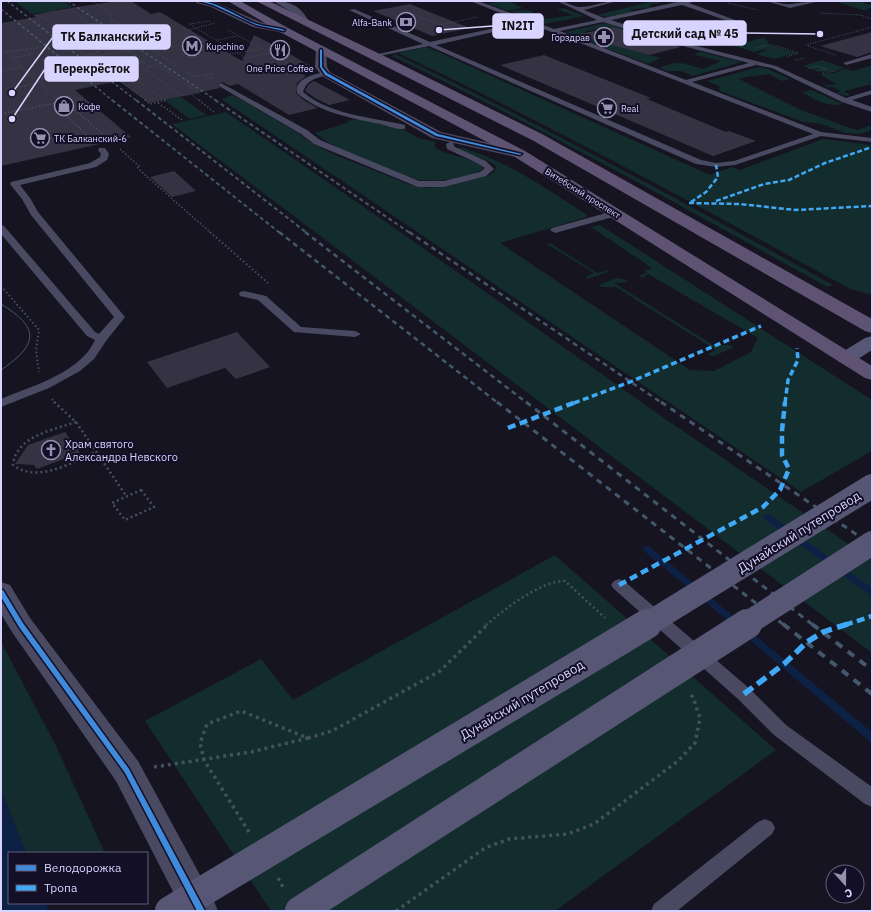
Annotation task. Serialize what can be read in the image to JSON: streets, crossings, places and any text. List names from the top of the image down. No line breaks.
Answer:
{"streets":{"main road":["Витебский проспект","Дунайский путепровод"]},"places":{"bank":["Alfa-Bank"],"other":["IN2IT","Детский сад № 45","ТК Балканский-5","Перекрёсток"],"pharmacy":["Горздрав"],"metro station":["Kupchino"],"restaurant":["One Price Coffee"],"shop":["Кофе"],"supermarket":["Real","ТК Балканский-6"],"church":["Храм святого Александра Невского"]},"legend":["Велодорожка","Тропа"],"north":"bottom"}
